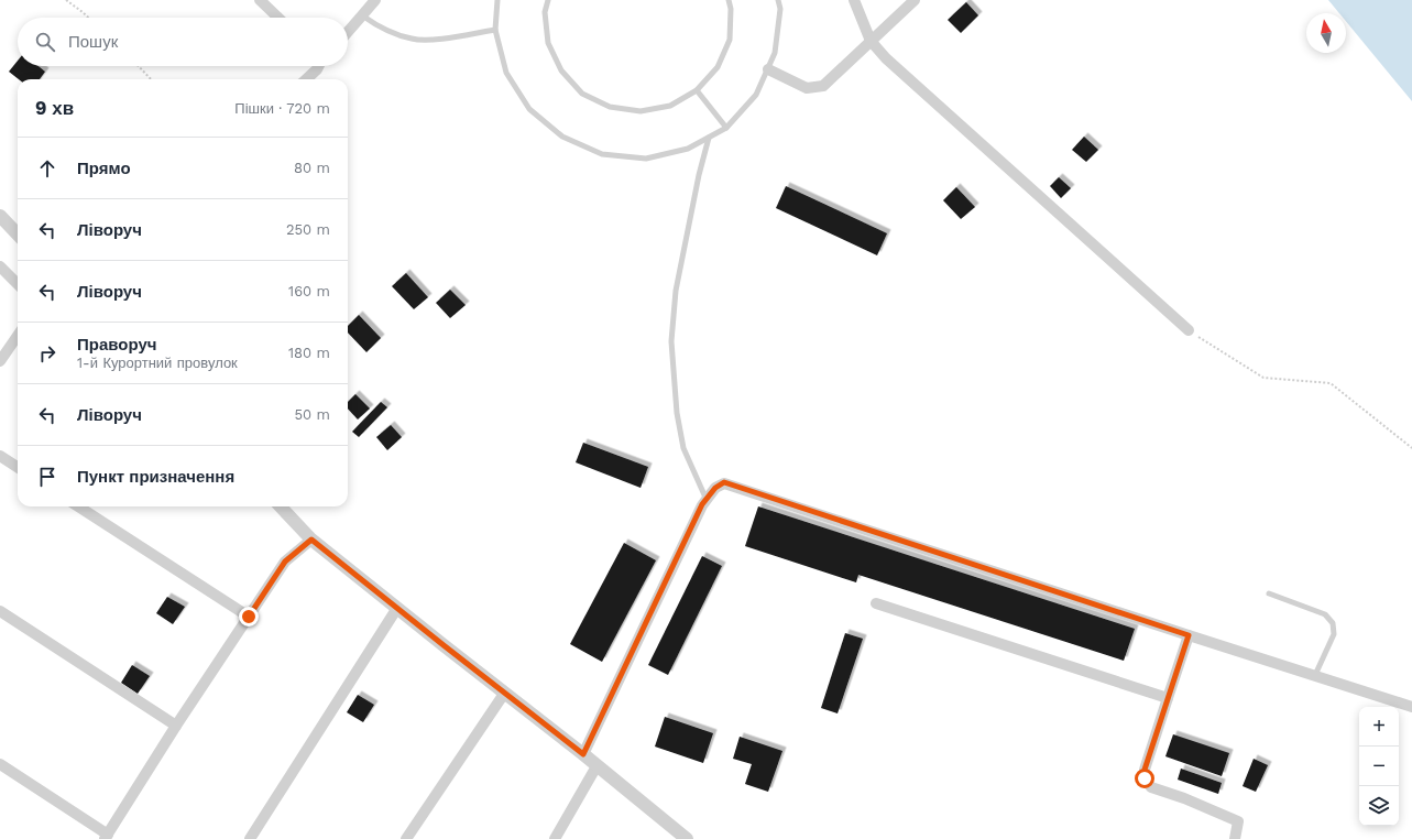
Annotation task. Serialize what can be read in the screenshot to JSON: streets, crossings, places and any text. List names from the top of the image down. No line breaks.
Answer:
{"north":"top","page":{"search":"Пошук","heading":["9 хв","Пішки · 720 m"],"list":[["Прямо","80 m"],["Ліворуч","250 m"],["Ліворуч","160 m"],["Праворуч","1-й Курортний провулок","180 m"],["Ліворуч","50 m"],"Пункт призначення"],"map_buttons":["+","−"]}}
